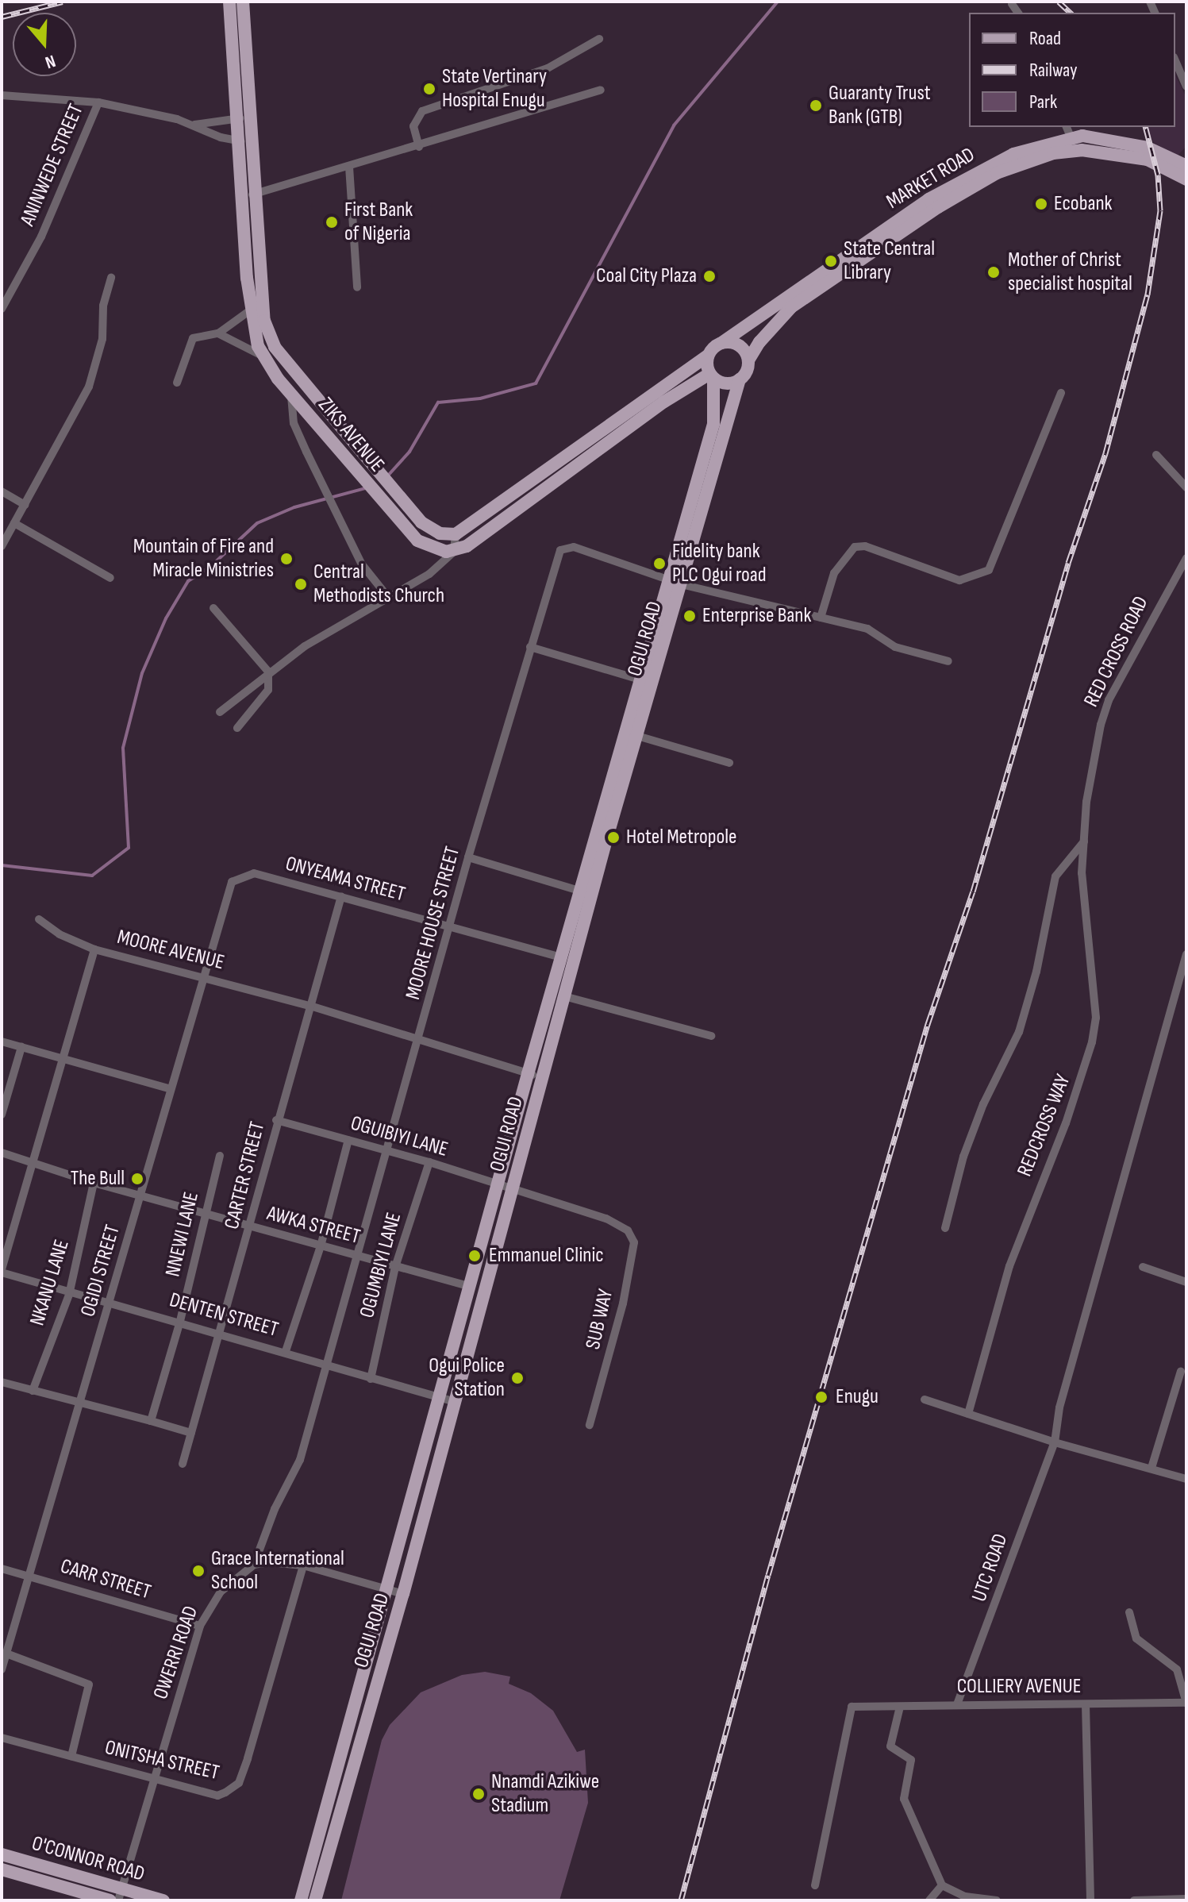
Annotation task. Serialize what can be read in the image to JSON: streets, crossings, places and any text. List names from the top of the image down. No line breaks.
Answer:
{"streets":{"main road":["MARKET ROAD","ZIKS AVENUE","OGUI ROAD","O'CONNOR ROAD"],"street":["ANINWEDE STREET","RED CROSS ROAD","ONYEAMA STREET","MOORE HOUSE STREET","MOORE AVENUE","REDCROSS WAY","OGUIBIYI LANE","CARTER STREET","AWKA STREET","NNEWI LANE","OGUMBIYI LANE","OGIDI STREET","NKANU LANE","DENTEN STREET","SUB WAY","UTC ROAD","CARR STREET","OWERRI ROAD","COLLIERY AVENUE","ONITSHA STREET"]},"crossings":[["MARKET ROAD","OGUI ROAD"],["OGUI ROAD","ONYEAMA STREET"],["OGUI ROAD","MOORE HOUSE STREET"],["OGUI ROAD","MOORE AVENUE"],["OGUI ROAD","OGUIBIYI LANE"],["OGUI ROAD","AWKA STREET"],["OGUI ROAD","DENTEN STREET"],["OGUI ROAD","SUB WAY"],["RED CROSS ROAD","REDCROSS WAY"],["ONYEAMA STREET","MOORE HOUSE STREET"],["ONYEAMA STREET","CARTER STREET"],["ONYEAMA STREET","OGIDI STREET"],["MOORE HOUSE STREET","MOORE AVENUE"],["MOORE HOUSE STREET","OGUIBIYI LANE"],["MOORE HOUSE STREET","AWKA STREET"],["MOORE HOUSE STREET","DENTEN STREET"],["MOORE AVENUE","CARTER STREET"],["MOORE AVENUE","AWKA STREET"],["MOORE AVENUE","OGIDI STREET"],["MOORE AVENUE","DENTEN STREET"],["OGUIBIYI LANE","CARTER STREET"],["OGUIBIYI LANE","OGUMBIYI LANE"],["OGUIBIYI LANE","SUB WAY"],["CARTER STREET","AWKA STREET"],["CARTER STREET","DENTEN STREET"],["AWKA STREET","NNEWI LANE"],["AWKA STREET","OGUMBIYI LANE"],["AWKA STREET","OGIDI STREET"],["AWKA STREET","NKANU LANE"],["NNEWI LANE","DENTEN STREET"],["OGUMBIYI LANE","DENTEN STREET"],["OGIDI STREET","DENTEN STREET"],["OGIDI STREET","CARR STREET"],["NKANU LANE","DENTEN STREET"],["UTC ROAD","COLLIERY AVENUE"],["CARR STREET","OWERRI ROAD"],["OWERRI ROAD","ONITSHA STREET"],["OWERRI ROAD","O'CONNOR ROAD"]],"places":["State Vertinary Hospital Enugu","Guaranty Trust Bank (GTB)","Ecobank","First Bank of Nigeria","State Central Library","Mother of Christ specialist hospital","Coal City Plaza","Mountain of Fire and Miracle Ministries","Fidelity bank PLC Ogui road","Central Methodists Church","Enterprise Bank","Hotel Metropole","The Bull","Emmanuel Clinic","Ogui Police Station","Enugu","Grace International School","Nnamdi Azikiwe Stadium"],"legend":["Road","Railway","Park"],"north":"bottom"}
